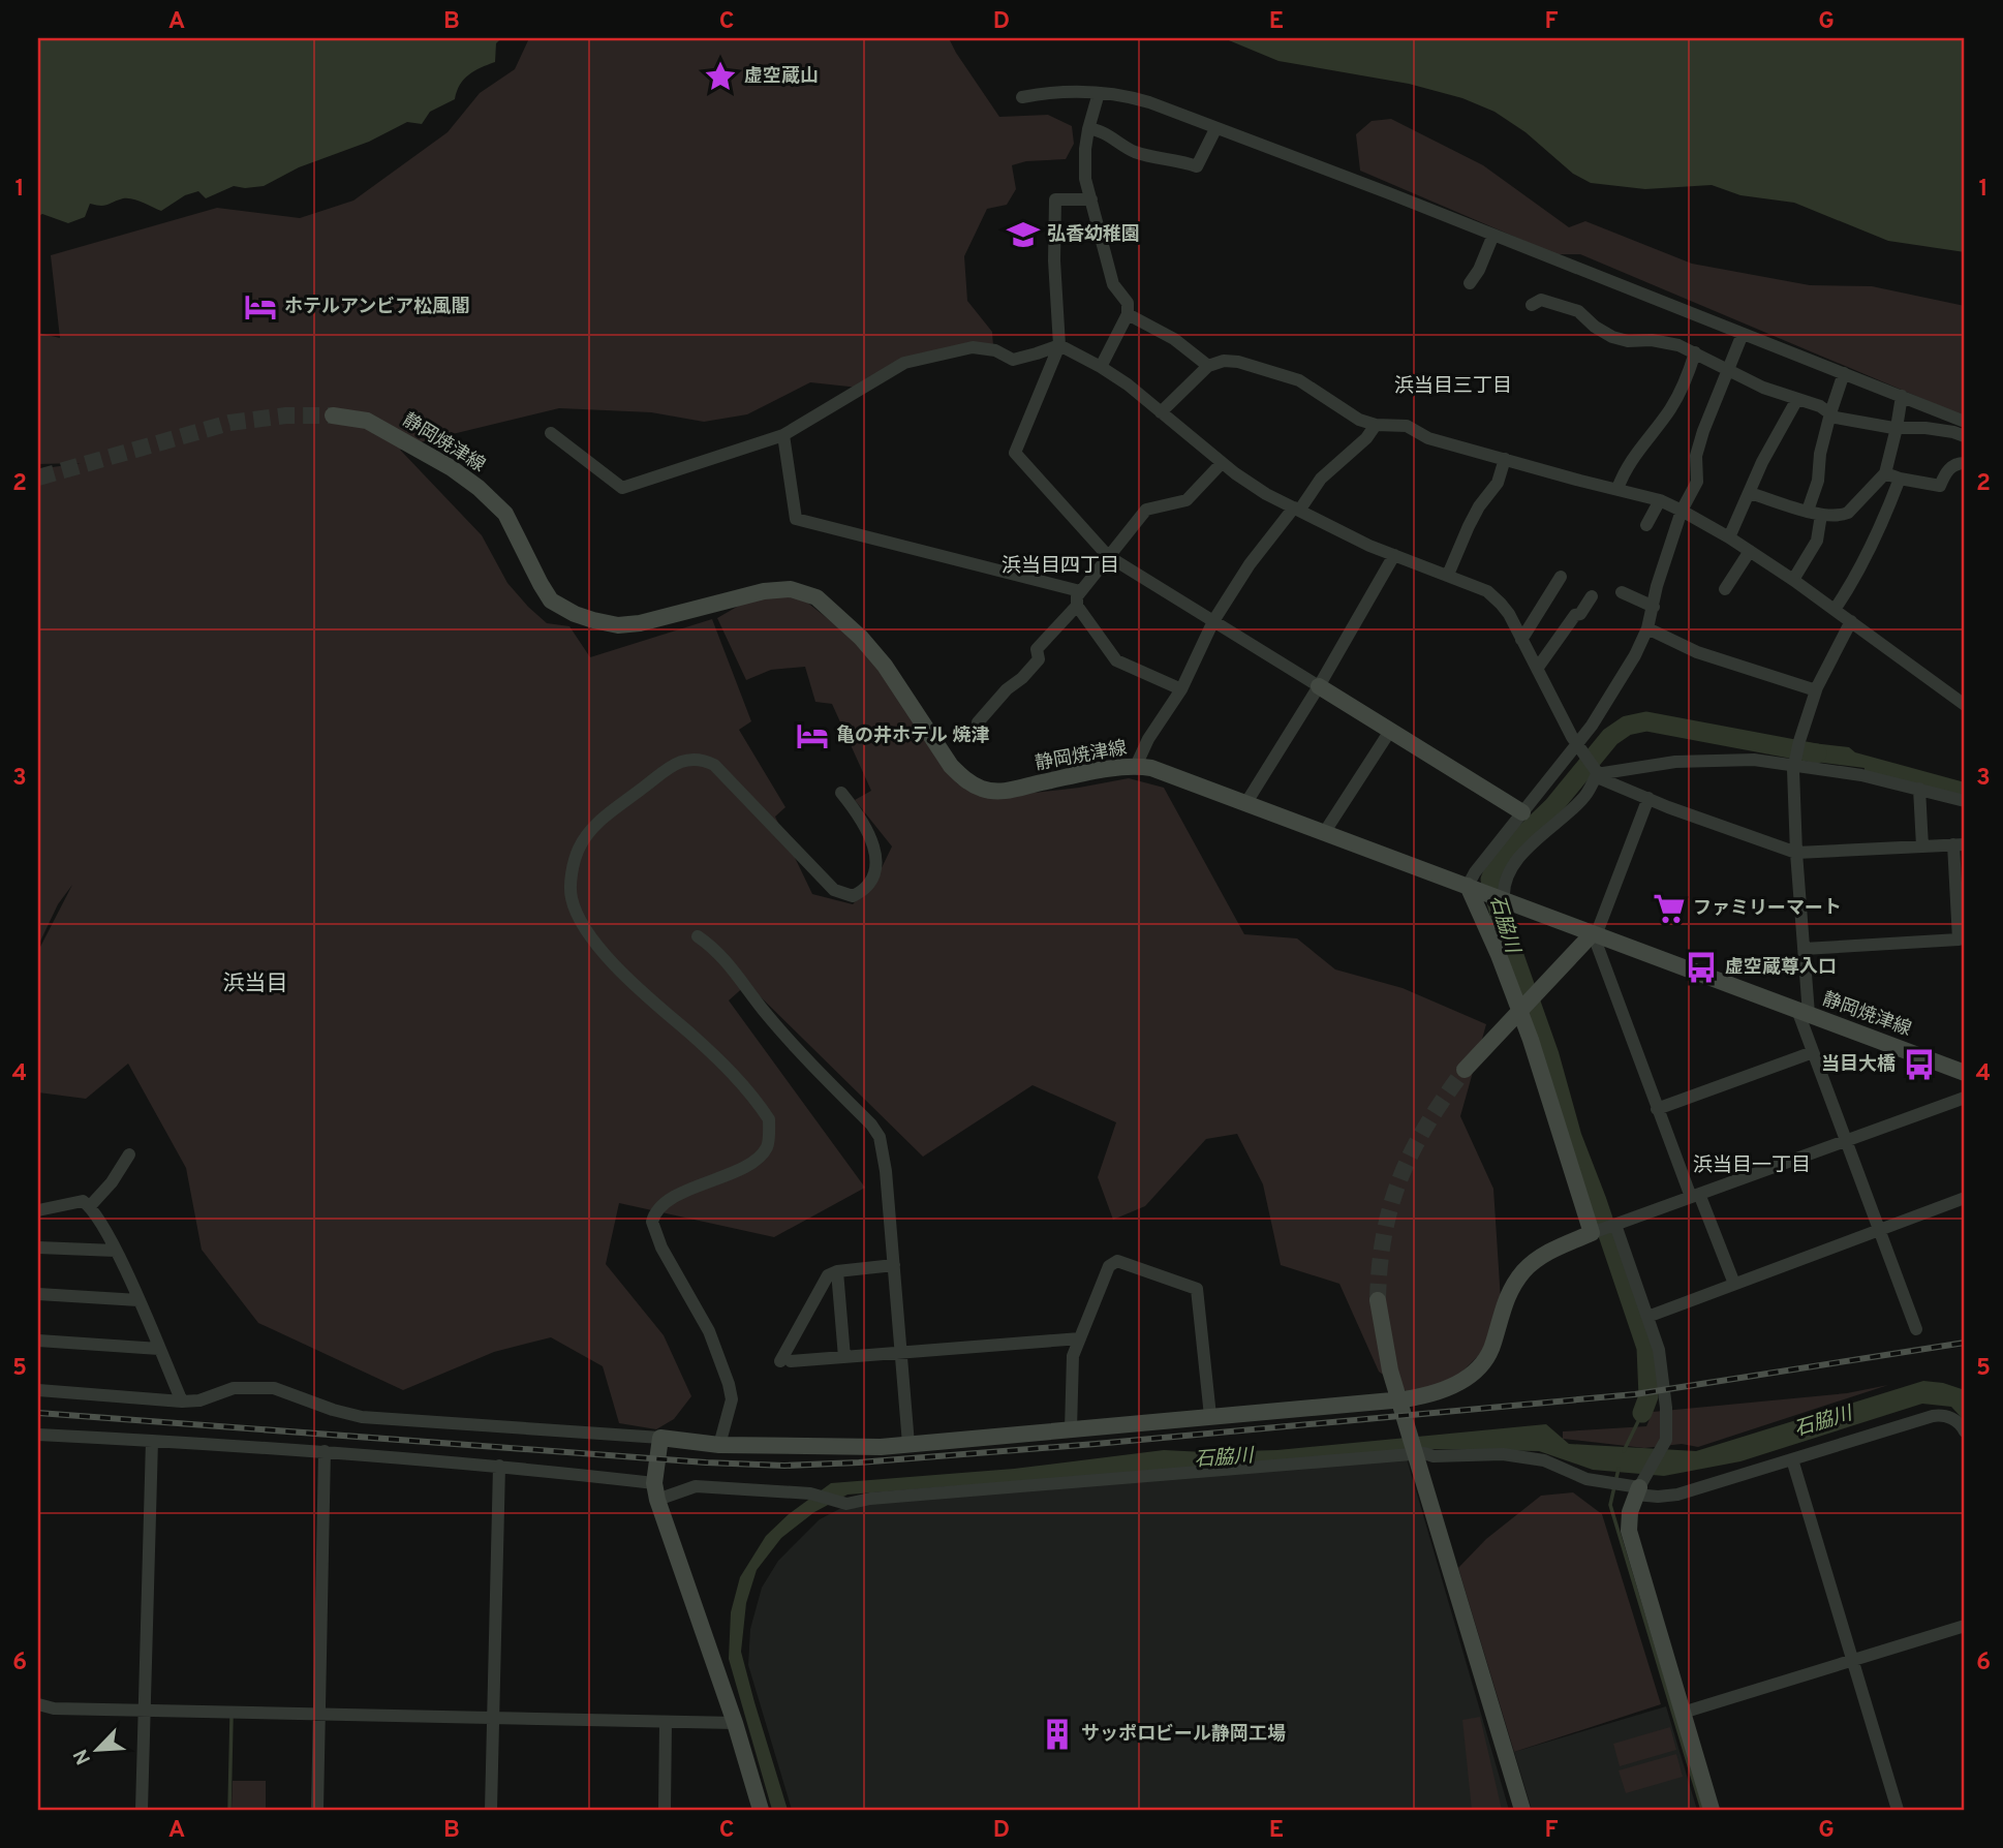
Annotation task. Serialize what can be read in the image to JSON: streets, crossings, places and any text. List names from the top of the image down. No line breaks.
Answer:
{"streets":{"street":["静岡焼津線"]},"districts":["浜当目三丁目","浜当目四丁目","浜当目","浜当目一丁目"],"water":["石脇川"],"places":{"place":["虚空蔵山"],"school or university":["弘香幼稚園"],"hotel":["ホテルアンビア松風閣","亀の井ホテル 焼津"],"supermarket":["ファミリーマート"],"bus stop":["虚空蔵尊入口","当目大橋"],"building":["サッポロビール静岡工場"]},"north":"bottom left","grid":{"columns":["A","B","C","D","E","F","G"],"rows":["1","2","3","4","5","6"]}}
